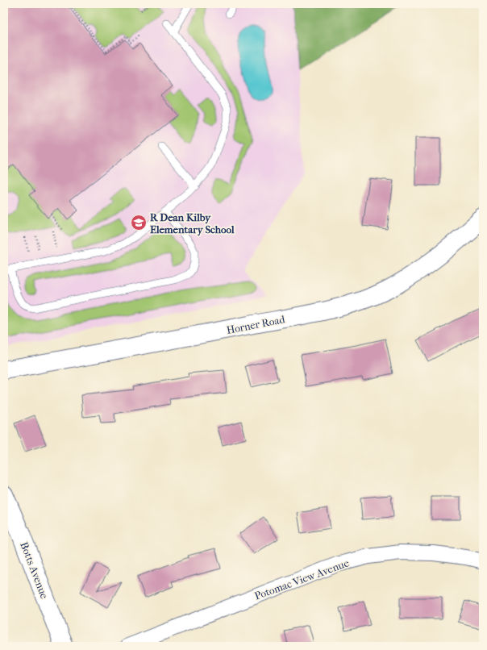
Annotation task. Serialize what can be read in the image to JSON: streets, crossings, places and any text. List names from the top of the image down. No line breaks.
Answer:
{"streets":{"main road":["Horner Road","Botts Avenue"],"street":["Potomac View Avenue"]},"places":{"school or university":["R Dean Kilby Elementary School"]}}
